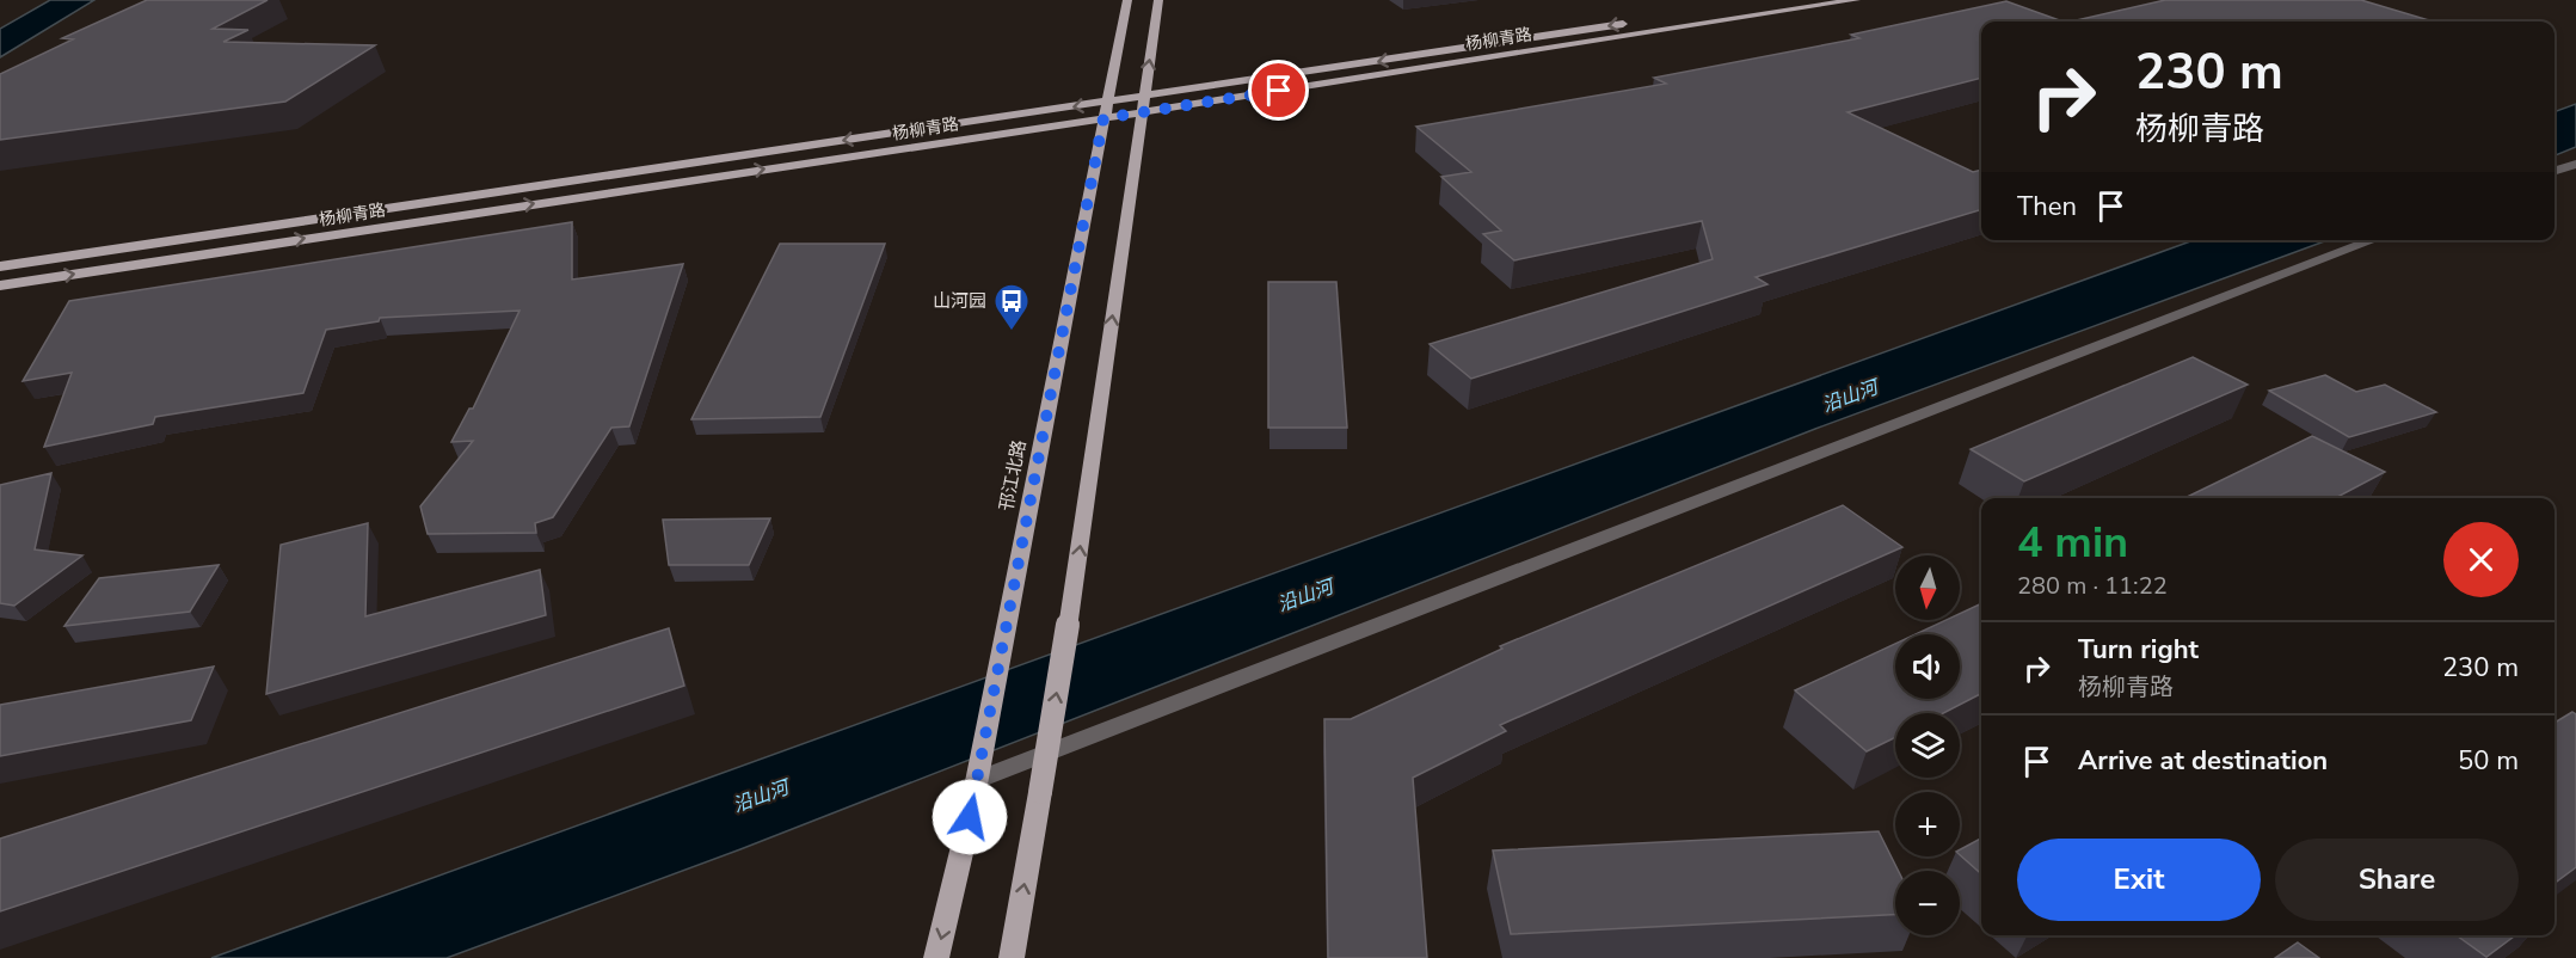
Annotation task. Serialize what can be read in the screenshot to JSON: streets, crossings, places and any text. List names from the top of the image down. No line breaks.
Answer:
{"streets":{"main road":["杨柳青路","邗江北路"]},"crossings":[["杨柳青路","邗江北路"]],"water":["沿山河"],"places":{"bus stop":["山河园"]},"north":"bottom","page":{"turn":["230 m","杨柳青路"],"then":"Then","heading":["4 min","280 m · 11:22"],"map_buttons":["+","−"],"list":[{"name":"Turn right","note":"杨柳青路","value":"230 m"},{"name":"Arrive at destination","value":"50 m"}],"buttons":["Exit","Share"]}}
